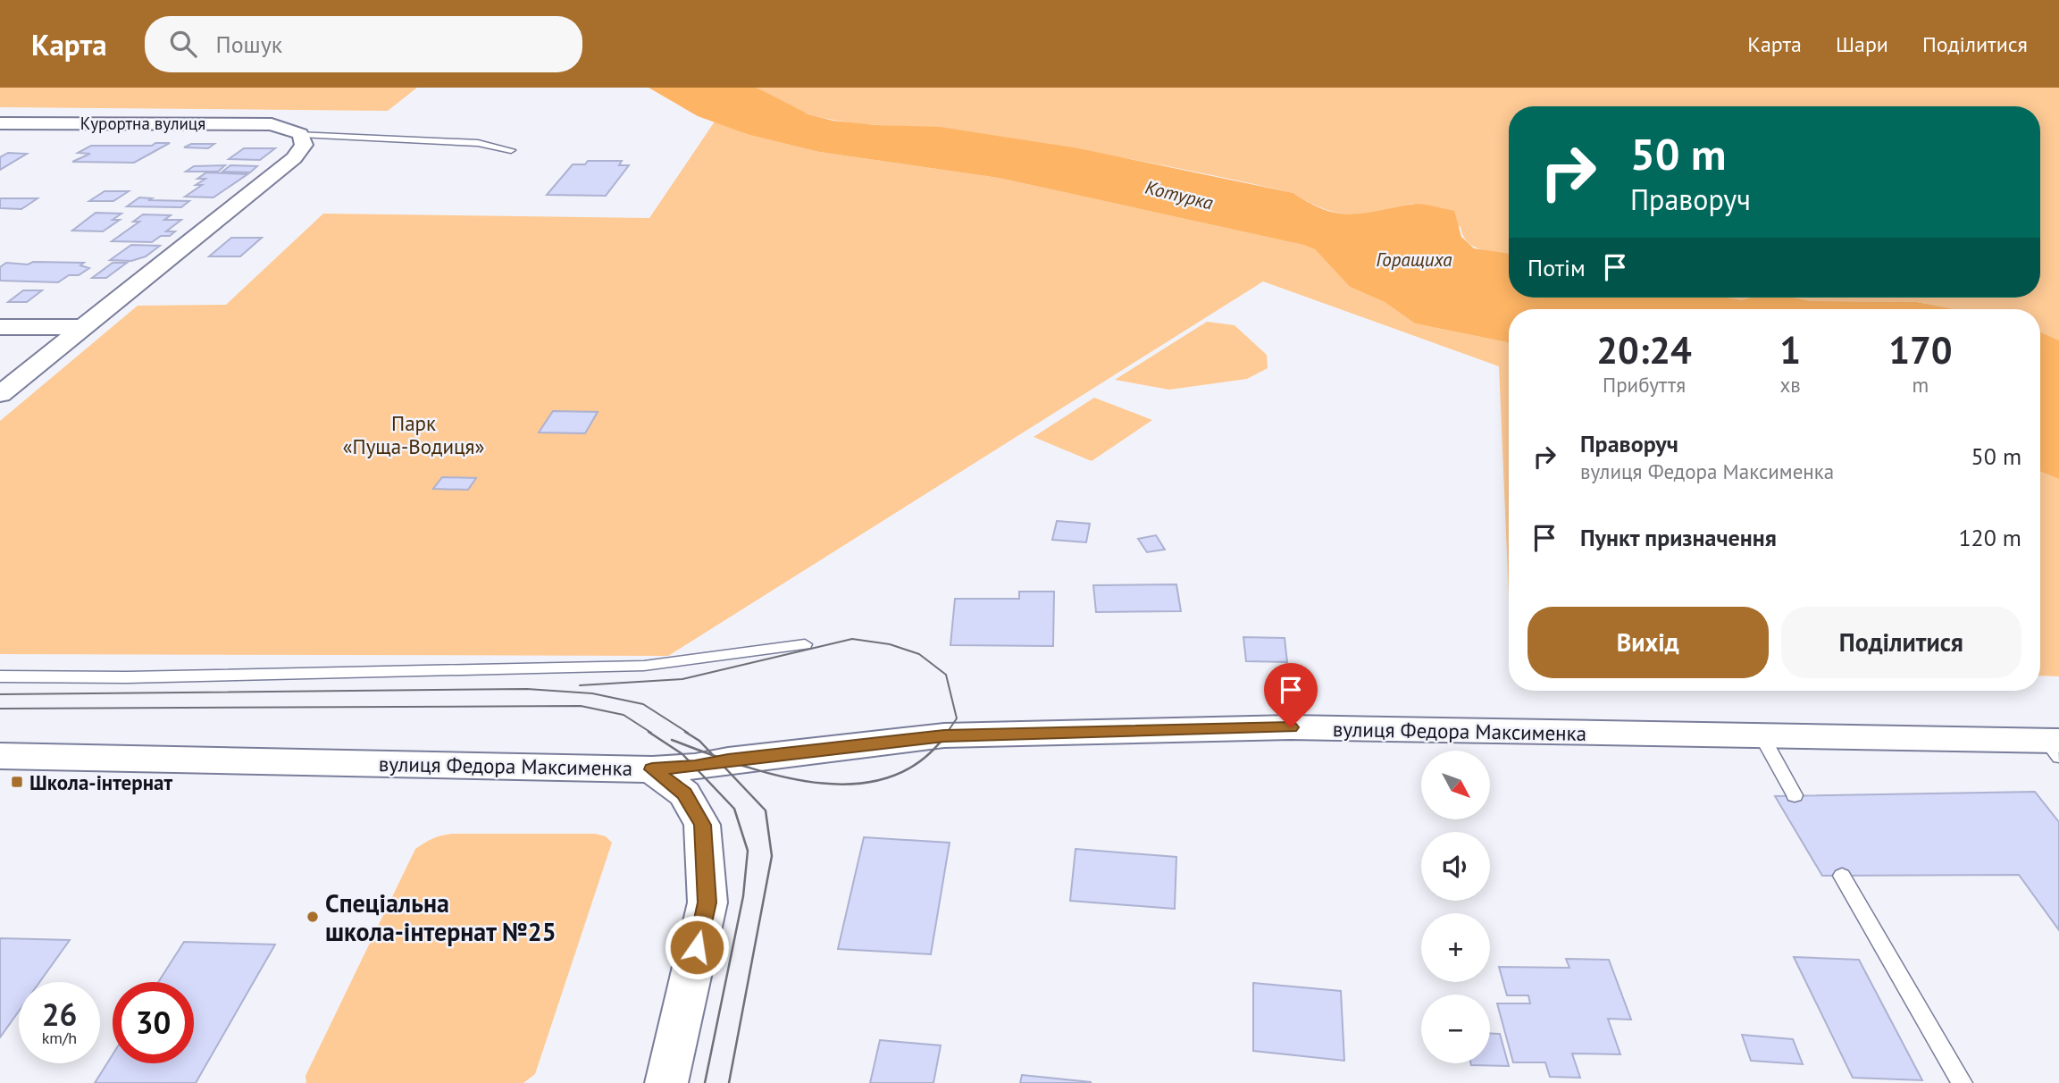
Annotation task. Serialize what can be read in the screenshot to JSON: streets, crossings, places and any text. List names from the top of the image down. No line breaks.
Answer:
{"streets":{"street":["Курортна вулиця","вулиця Федора Максименка"]},"water":["Котурка","Горащиха"],"parks":["Парк «Пуща-Водиця»"],"places":{"transit":["Школа-інтернат"],"other":["Спеціальна школа-інтернат №25"]},"north":"bottom right","page":{"header":"Карта","search":"Пошук","nav":["Карта","Шари","Поділитися"],"turn":["50 m","Праворуч"],"then":"Потім","eta":["20:24","Прибуття","1","хв","170","m"],"list":[{"name":"Праворуч","note":"вулиця Федора Максименка","value":"50 m"},{"name":"Пункт призначення","value":"120 m"}],"buttons":["Вихід","Поділитися"],"map_buttons":["+","−"],"speed":"26 km/h","limit":"30"}}
